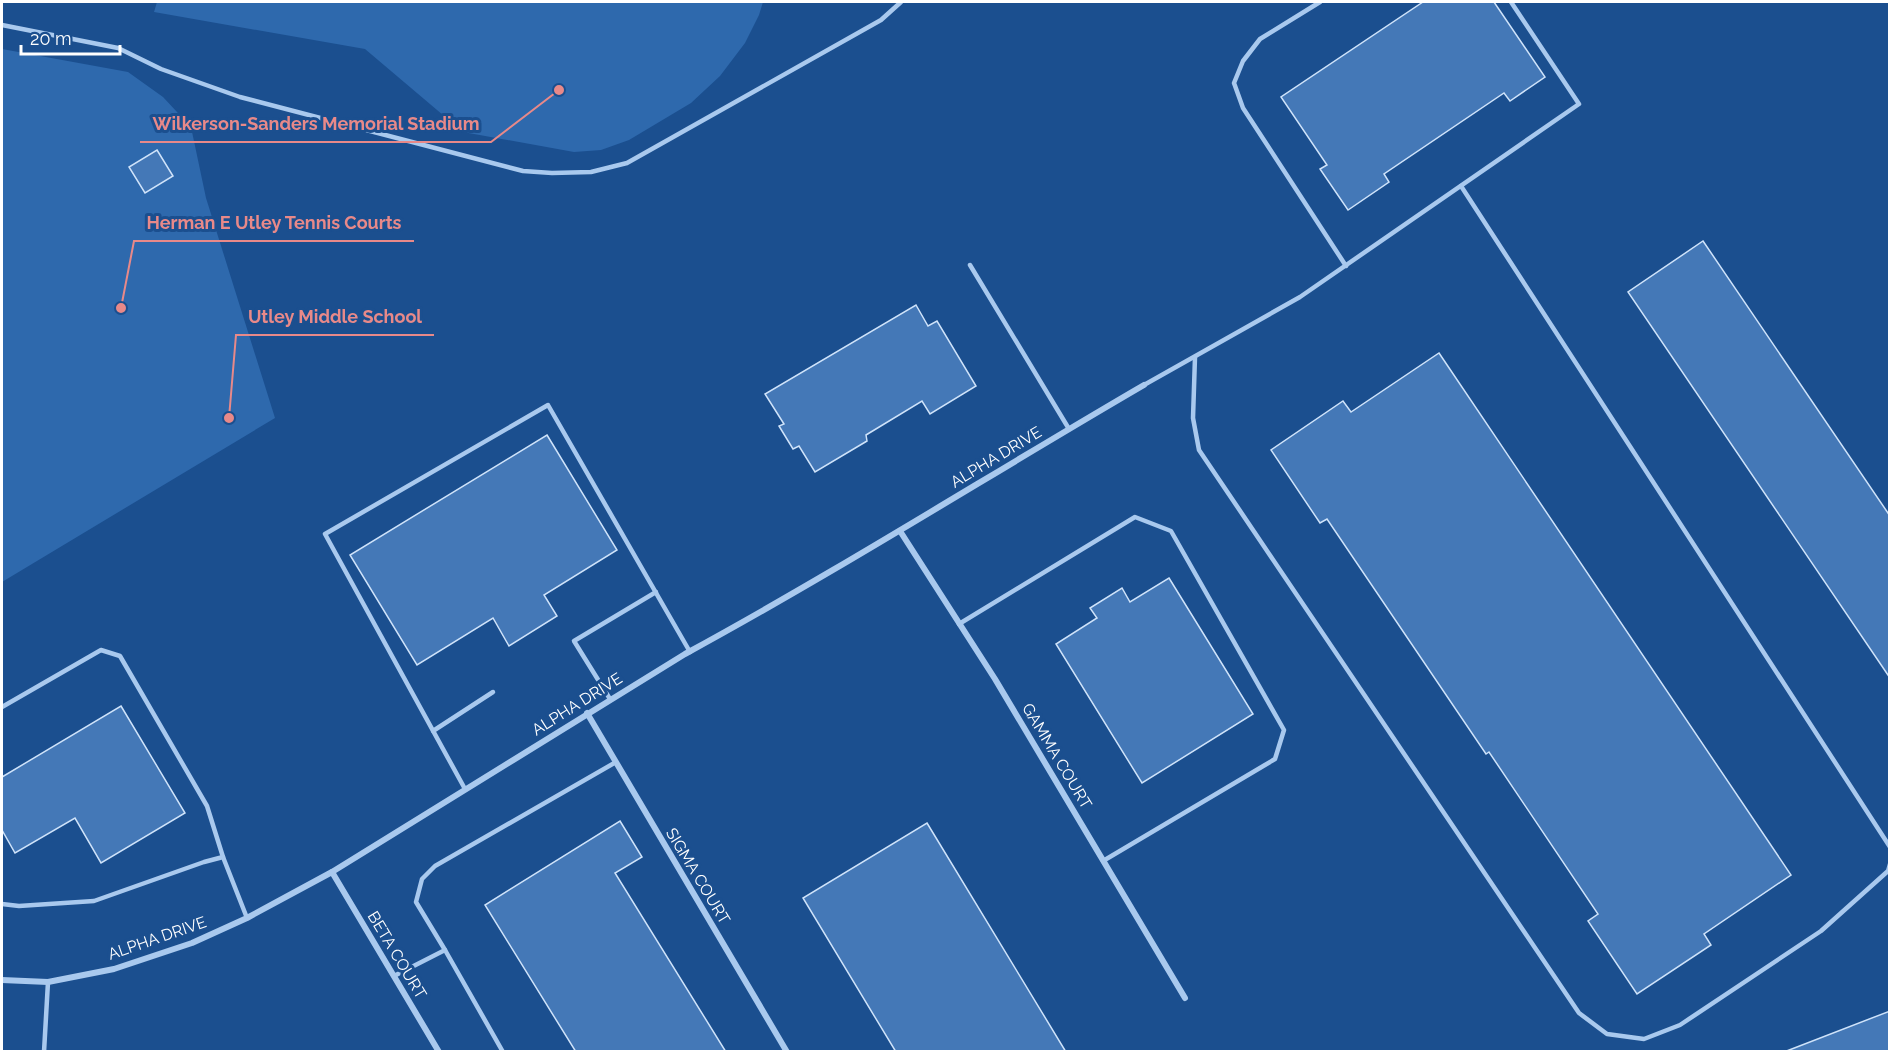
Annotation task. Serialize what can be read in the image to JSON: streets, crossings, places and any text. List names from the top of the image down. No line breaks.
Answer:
{"streets":{"street":["ALPHA DRIVE","GAMMA COURT","SIGMA COURT","BETA COURT"]},"crossings":[["ALPHA DRIVE","GAMMA COURT"],["ALPHA DRIVE","SIGMA COURT"],["ALPHA DRIVE","BETA COURT"]],"places":["Wilkerson-Sanders Memorial Stadium","Herman E Utley Tennis Courts","Utley Middle School"],"scale_bar":"20 m"}
